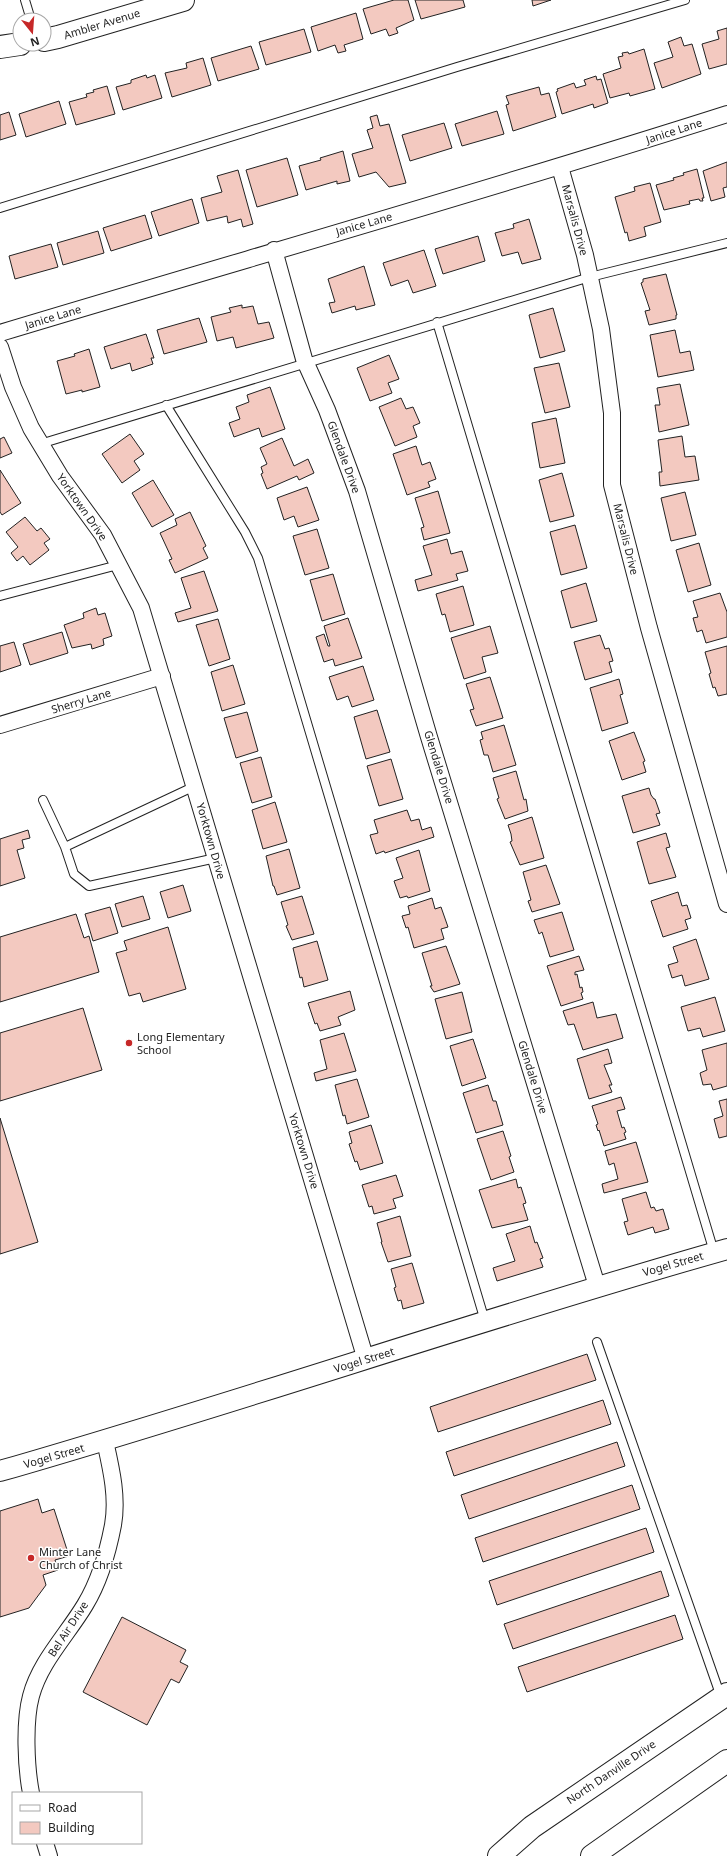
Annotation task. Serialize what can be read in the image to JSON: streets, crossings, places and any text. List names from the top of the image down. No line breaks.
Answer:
{"streets":{"main road":["Ambler Avenue","North Danville Drive"],"street":["Janice Lane","Marsalis Drive","Glendale Drive","Yorktown Drive","Sherry Lane","Vogel Street","Bel Air Drive"]},"crossings":[["Janice Lane","Marsalis Drive"],["Janice Lane","Glendale Drive"],["Glendale Drive","Vogel Street"],["Yorktown Drive","Sherry Lane"],["Yorktown Drive","Vogel Street"],["Vogel Street","Bel Air Drive"]],"places":["Long Elementary School","Minter Lane Church of Christ"],"legend":["Road","Building"],"north":"bottom"}
